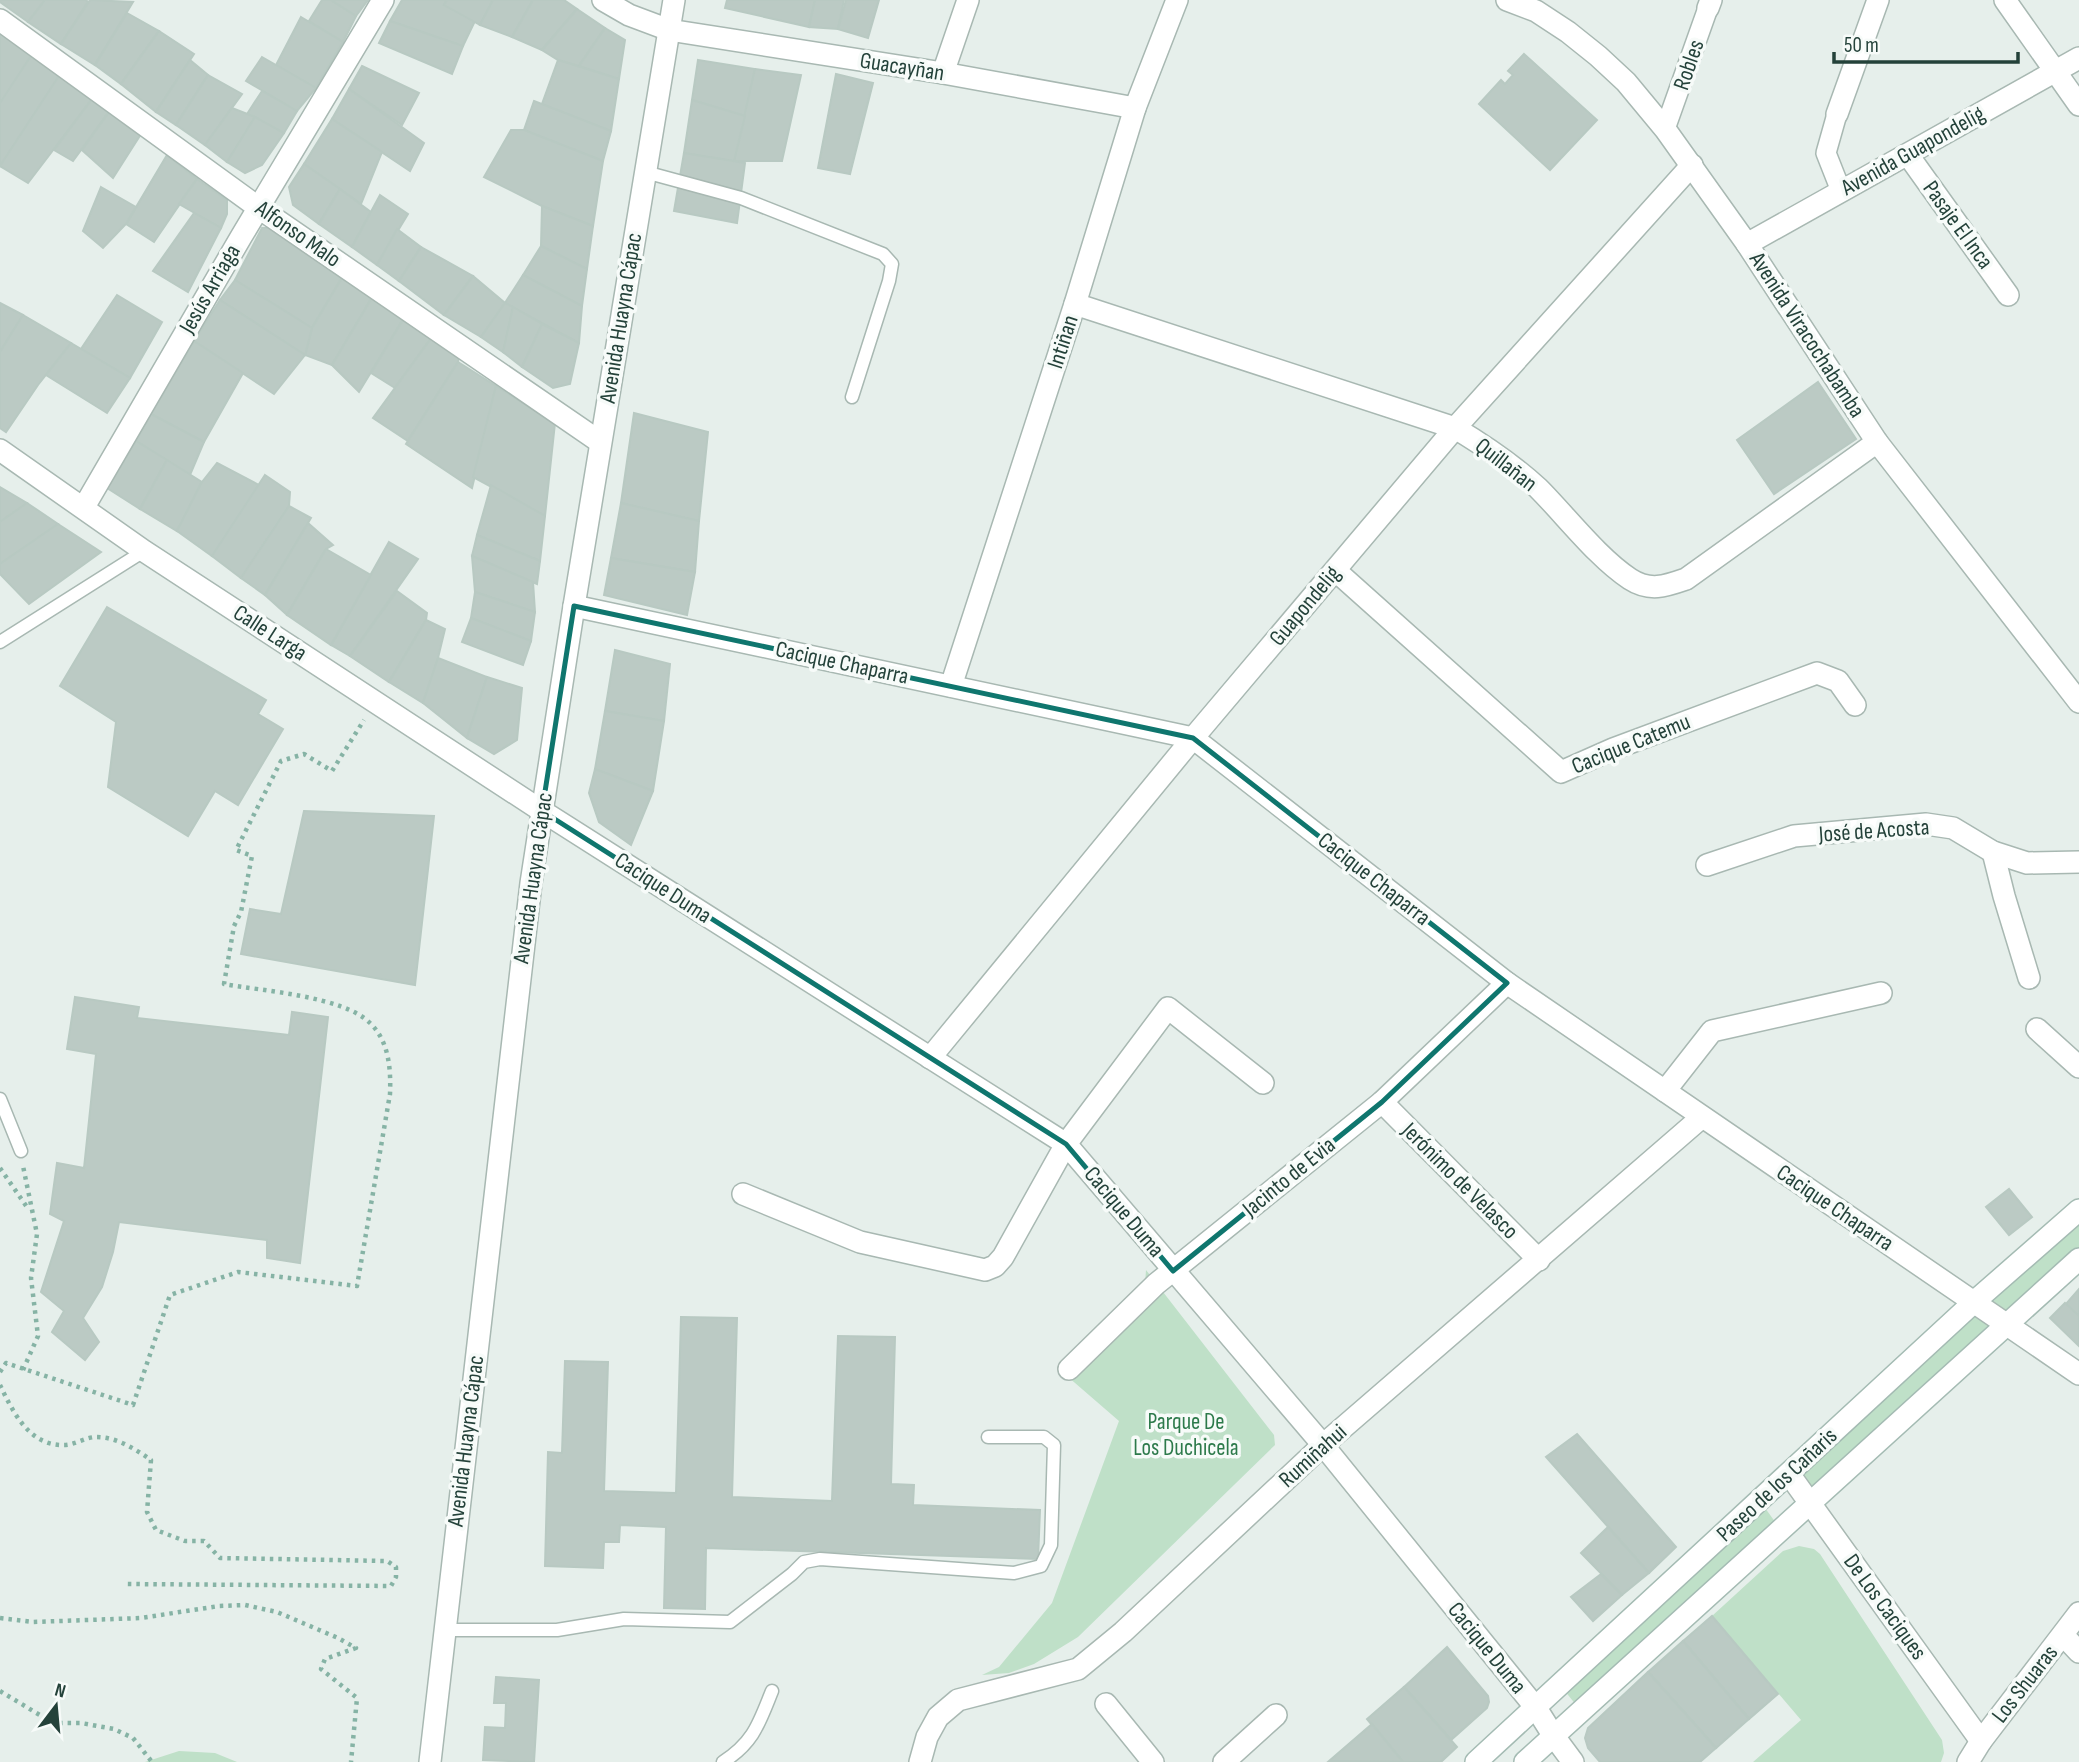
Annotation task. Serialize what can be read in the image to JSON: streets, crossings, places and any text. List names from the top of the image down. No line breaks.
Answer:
{"streets":{"street":["Robles","Guacayñan","Avenida Guapondelig","Pasaje El Inca","Alfonso Malo","Jesús Arriaga","Avenida Huayna Cápac","Avenida Viracochabamba","Intiñan","Quillañan","Guapondelig","Calle Larga","Cacique Chaparra","Cacique Catemu","José de Acosta","Cacique Duma","Jacinto de Evia","Jerónimo de Velasco","Rumiñahui","Paseo de los Cañaris","De Los Caciques","Los Shuaras"]},"crossings":[["Robles","Avenida Viracochabamba"],["Guacayñan","Avenida Huayna Cápac"],["Guacayñan","Intiñan"],["Avenida Guapondelig","Pasaje El Inca"],["Avenida Guapondelig","Avenida Viracochabamba"],["Alfonso Malo","Jesús Arriaga"],["Alfonso Malo","Avenida Huayna Cápac"],["Jesús Arriaga","Calle Larga"],["Avenida Huayna Cápac","Calle Larga"],["Avenida Huayna Cápac","Cacique Chaparra"],["Avenida Huayna Cápac","Cacique Duma"],["Avenida Viracochabamba","Quillañan"],["Avenida Viracochabamba","Guapondelig"],["Intiñan","Quillañan"],["Intiñan","Cacique Chaparra"],["Quillañan","Guapondelig"],["Guapondelig","Cacique Chaparra"],["Guapondelig","Cacique Catemu"],["Guapondelig","Cacique Duma"],["Calle Larga","Cacique Duma"],["Cacique Chaparra","Jacinto de Evia"],["Cacique Chaparra","Rumiñahui"],["Cacique Chaparra","Paseo de los Cañaris"],["Cacique Duma","Jacinto de Evia"],["Cacique Duma","Rumiñahui"],["Cacique Duma","Paseo de los Cañaris"],["Jacinto de Evia","Jerónimo de Velasco"],["Jerónimo de Velasco","Rumiñahui"],["Paseo de los Cañaris","De Los Caciques"],["De Los Caciques","Los Shuaras"]],"parks":["Parque De Los Duchicela"],"scale_bar":"50 m","north":"top"}
